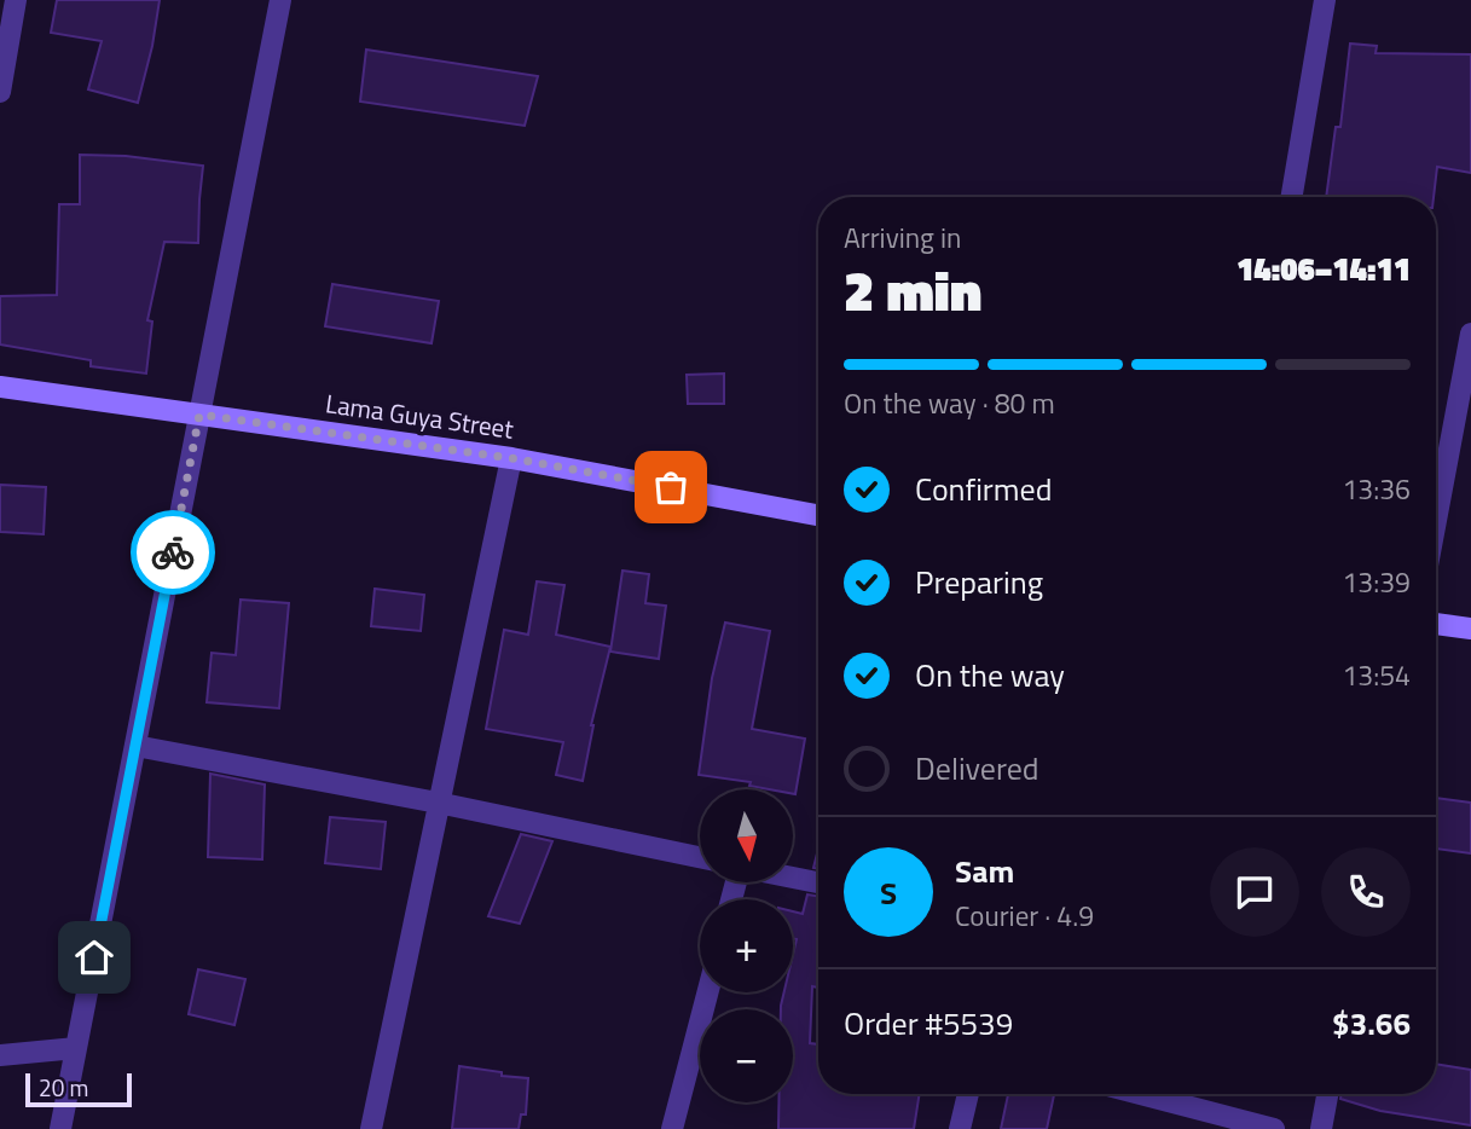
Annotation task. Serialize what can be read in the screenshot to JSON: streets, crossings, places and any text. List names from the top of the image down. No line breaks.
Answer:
{"streets":{"street":["Lama Guya Street"]},"scale_bar":"20 m","north":"bottom","page":{"heading":["2 min","Arriving in","14:06–14:11"],"panel":["Sam","Courier · 4.9","Order #5539","$3.66"],"bar":"On the way · 80 m","list":[["Confirmed","13:36"],["Preparing","13:39"],["On the way","13:54"],"Delivered"],"map_buttons":["+","−"],"round":"S","scale":"20 m"}}
